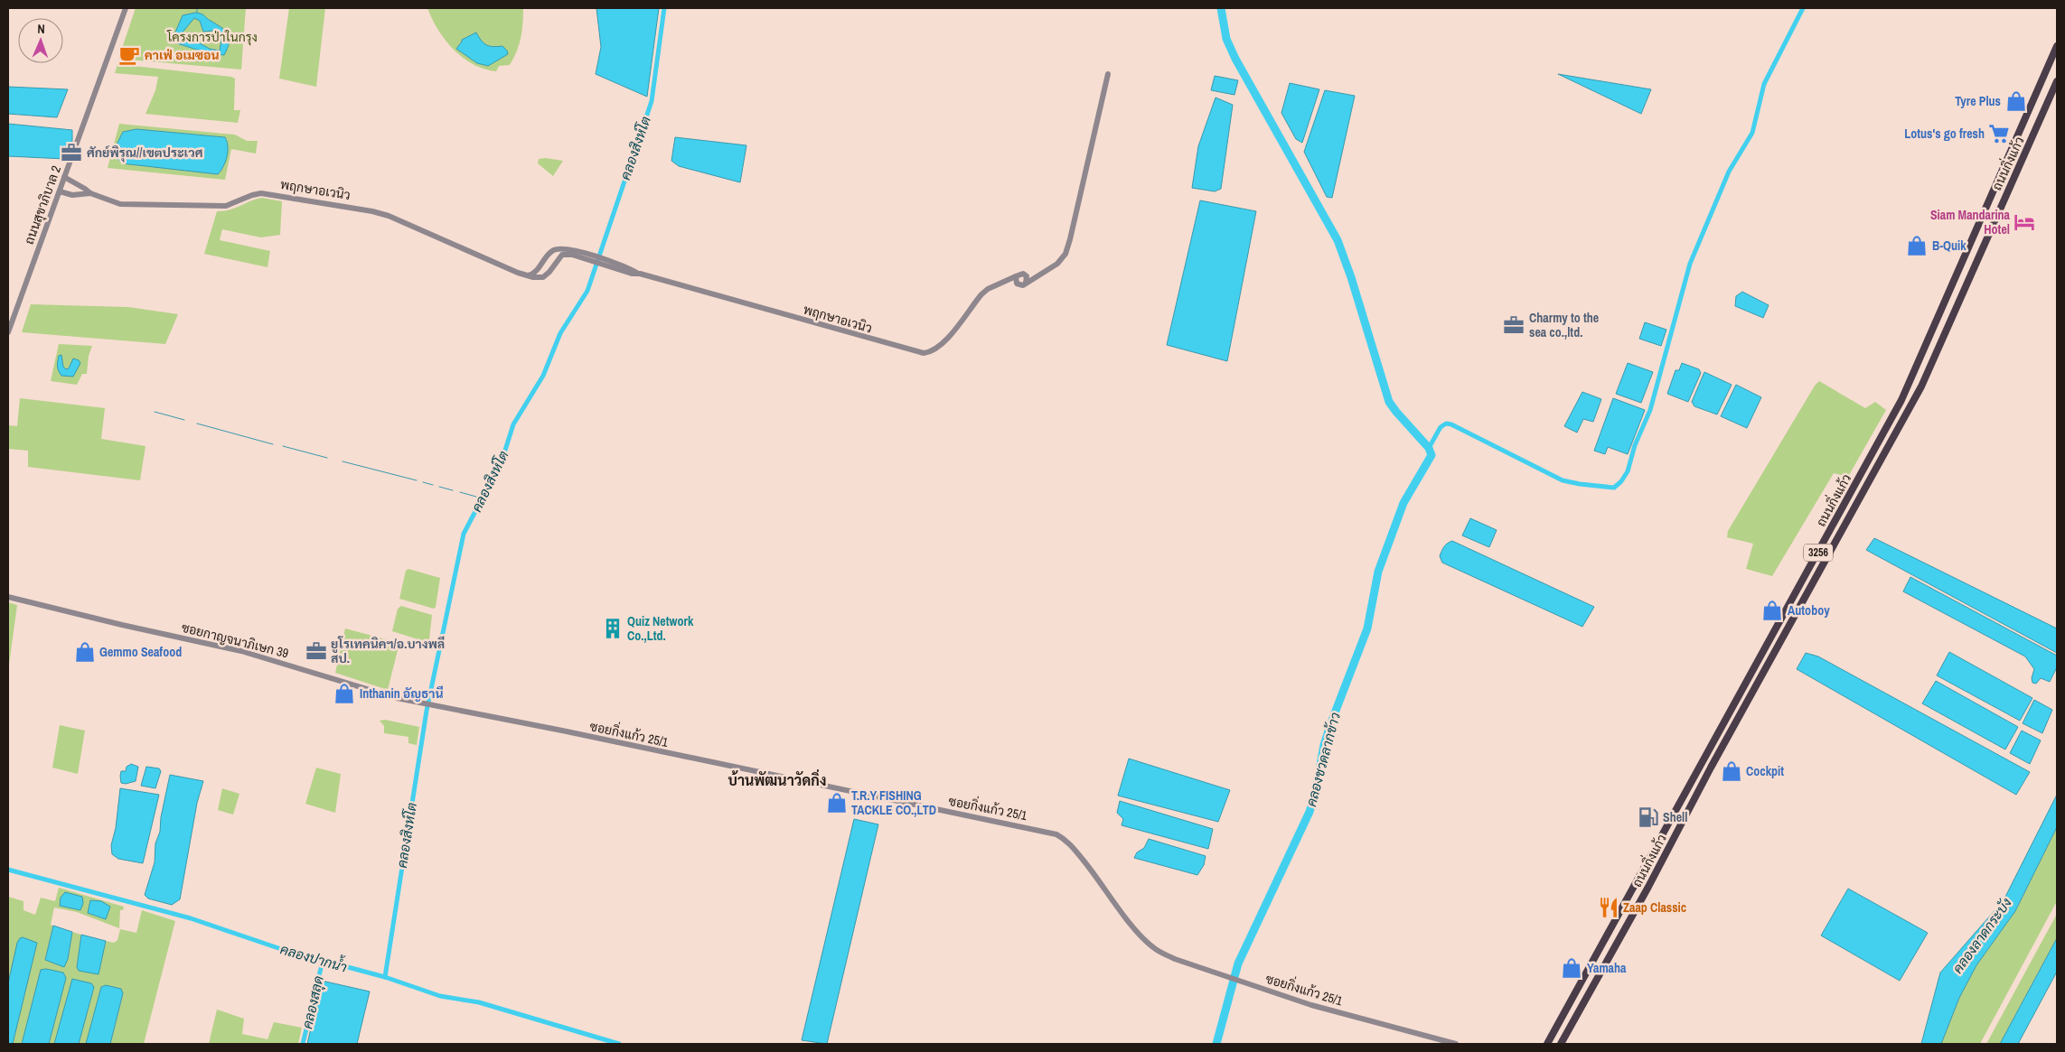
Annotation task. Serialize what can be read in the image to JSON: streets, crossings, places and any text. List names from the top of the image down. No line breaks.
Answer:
{"streets":{"main road":["ถนนกิ่งแก้ว","3256"],"street":["พฤกษาอเวนิว","ถนนสุขาภิบาล 2","ซอยกาญจนาภิเษก 39","ซอยกิ่งแก้ว 25/1"]},"crossings":[["พฤกษาอเวนิว","ถนนสุขาภิบาล 2"],["ซอยกาญจนาภิเษก 39","ซอยกิ่งแก้ว 25/1"]],"districts":["บ้านพัฒนาวัดกิ่ง"],"water":["คลองสิงห์โต","คลองชวดลากข้าว","คลองลาดกระบัง","คลองปากน้ำ","คลองสลุด"],"parks":["โครงการป่าในกรุง"],"places":{"cafe":["คาเฟ่ อเมซอน"],"shop":["Tyre Plus","B-Quik","Autoboy","Gemmo Seafood","Inthanin อัญธานี","Cockpit","T.R.Y FISHING TACKLE CO.,LTD","Yamaha"],"supermarket":["Lotus's go fresh"],"office":["ศักย์พิรุณ//เขตประเวศ","Charmy to the sea co.,ltd.","ยูโรเทคนิคฯ/อ.บางพลี สป."],"hotel":["Siam Mandarina Hotel"],"building":["Quiz Network Co.,Ltd."],"fuel station":["Shell"],"restaurant":["Zaap Classic"]},"north":"top"}
